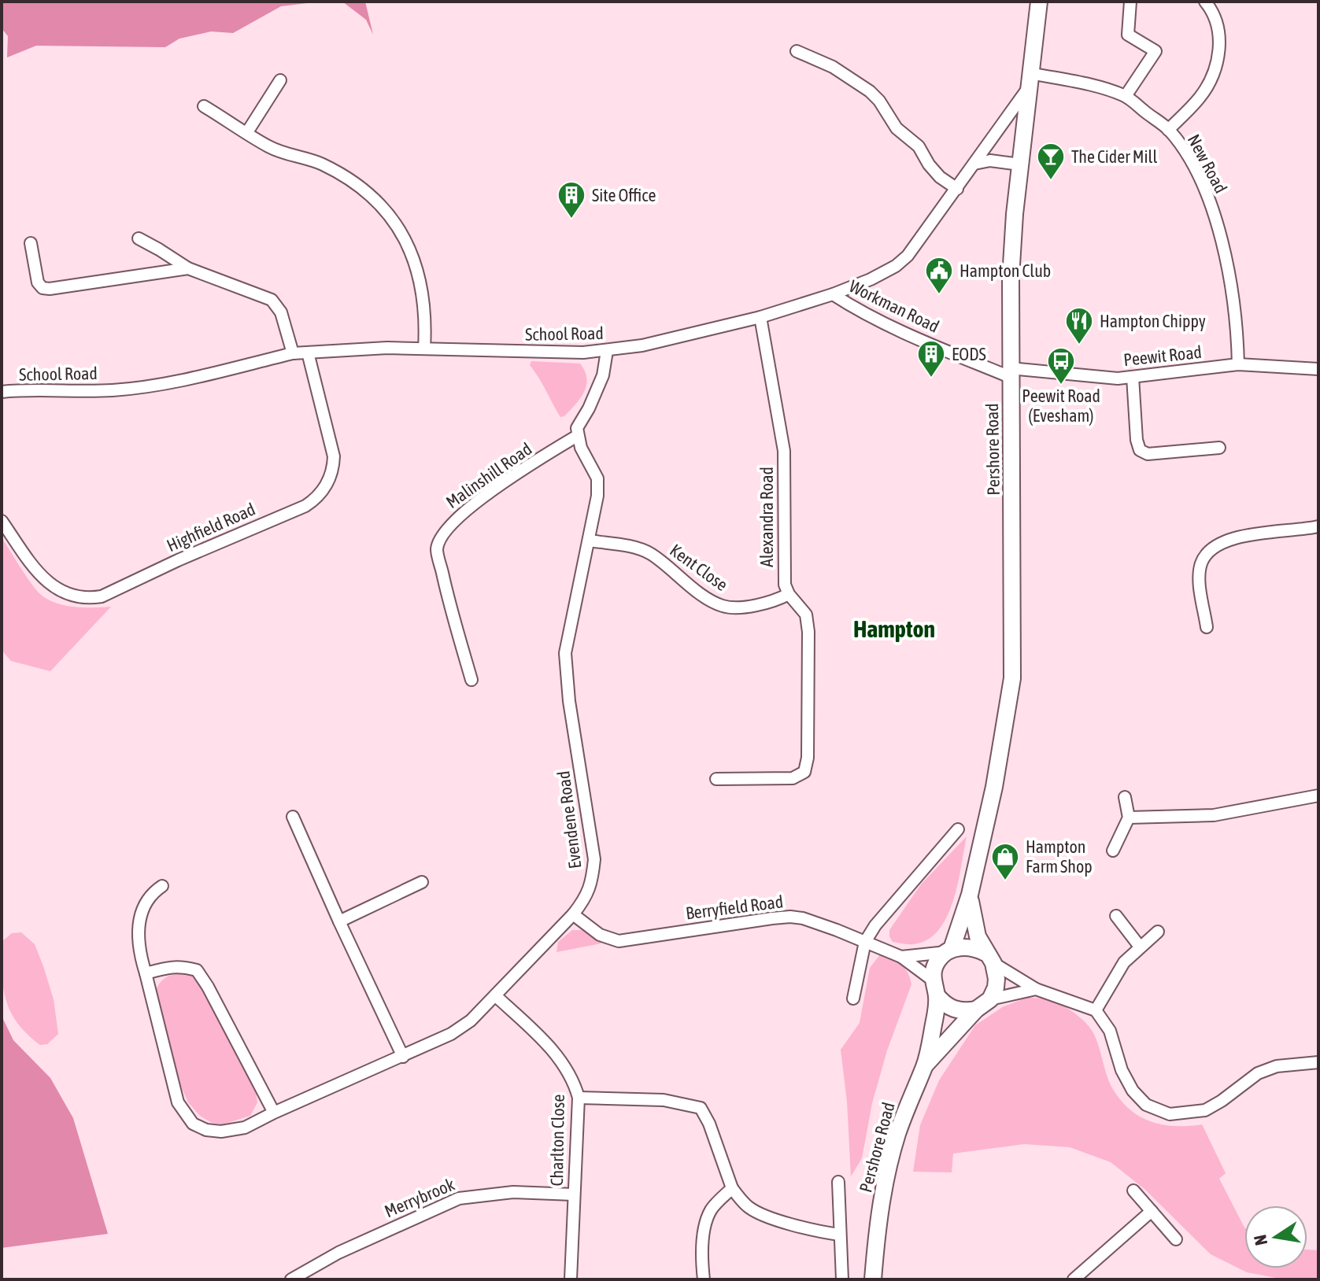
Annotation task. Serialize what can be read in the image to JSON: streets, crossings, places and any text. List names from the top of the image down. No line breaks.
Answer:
{"streets":{"main road":["Pershore Road"],"street":["New Road","Workman Road","School Road","Peewit Road","Malinshill Road","Alexandra Road","Highfield Road","Kent Close","Evendene Road","Berryfield Road","Charlton Close","Merrybrook"]},"crossings":[["New Road","School Road"],["New Road","Peewit Road"],["New Road","Pershore Road"],["Workman Road","School Road"],["Workman Road","Peewit Road"],["Workman Road","Pershore Road"],["School Road","Pershore Road"],["School Road","Alexandra Road"],["School Road","Highfield Road"],["Peewit Road","Pershore Road"],["Pershore Road","Berryfield Road"],["Malinshill Road","Evendene Road"],["Alexandra Road","Kent Close"],["Kent Close","Evendene Road"],["Evendene Road","Berryfield Road"],["Evendene Road","Charlton Close"],["Charlton Close","Merrybrook"]],"districts":["Hampton"],"places":{"bar":["The Cider Mill"],"building":["Site Office","EODS"],"public building":["Hampton Club"],"restaurant":["Hampton Chippy"],"bus stop":["Peewit Road (Evesham)"],"shop":["Hampton Farm Shop"]},"north":"left"}
